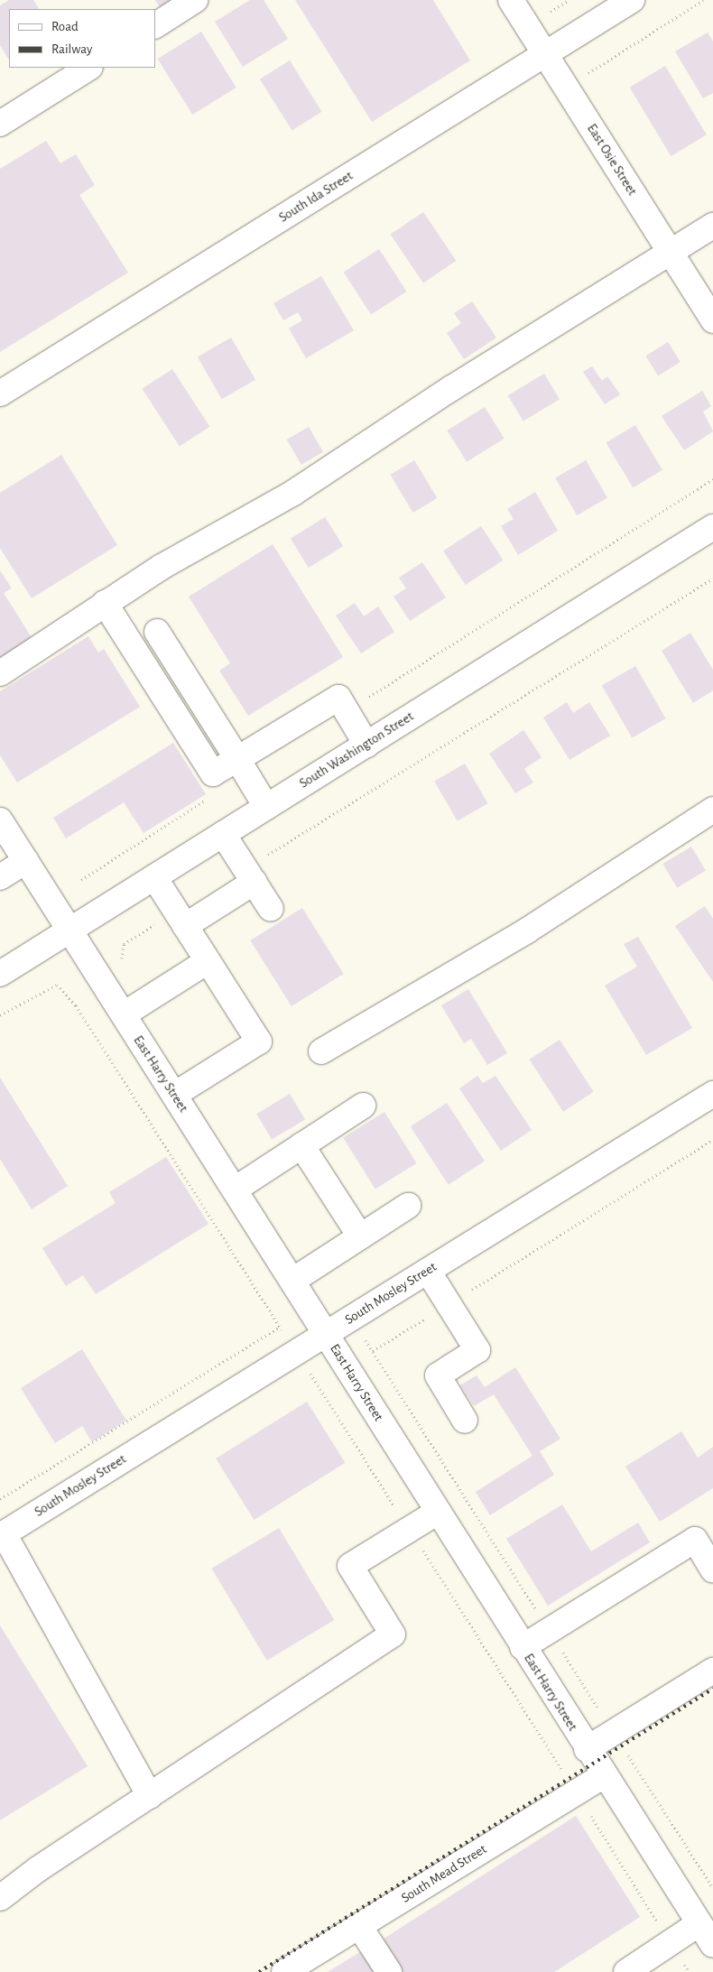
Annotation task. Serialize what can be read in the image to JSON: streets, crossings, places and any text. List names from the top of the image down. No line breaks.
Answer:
{"streets":{"street":["East Osie Street","South Ida Street","South Washington Street","East Harry Street","South Mosley Street","South Mead Street"]},"crossings":[["East Osie Street","South Ida Street"],["South Washington Street","East Harry Street"],["East Harry Street","South Mosley Street"],["East Harry Street","South Mead Street"]],"legend":["Road","Railway"]}
